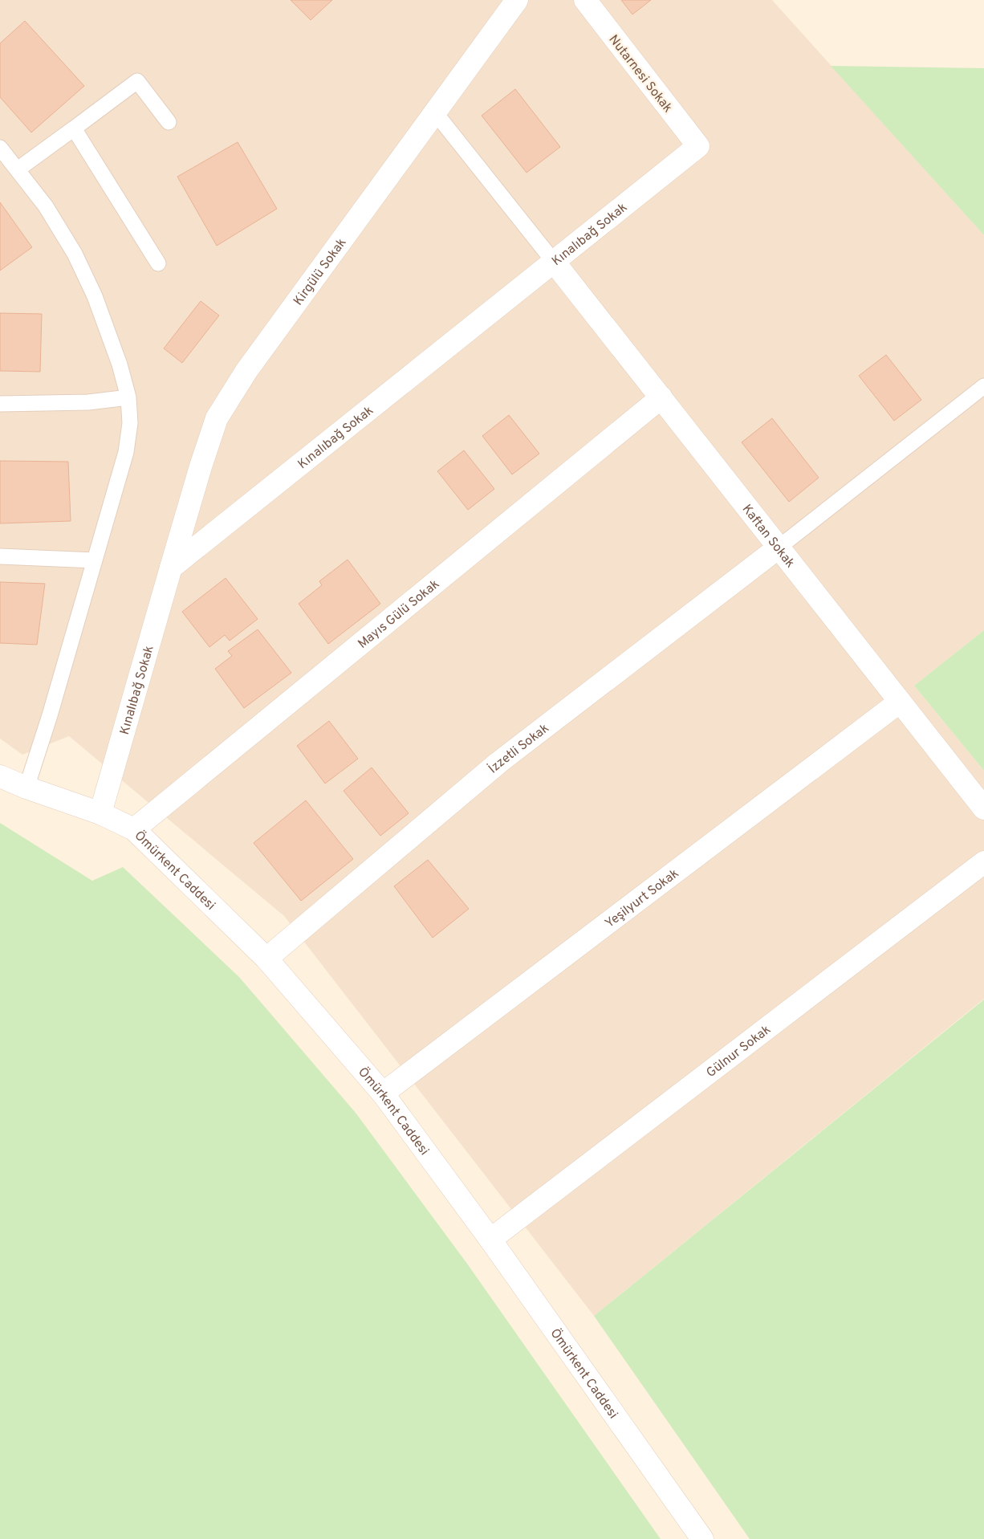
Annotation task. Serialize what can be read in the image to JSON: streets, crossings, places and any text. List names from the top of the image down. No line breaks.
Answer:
{"streets":{"street":["Nutarnesi Sokak","Kınalıbağ Sokak","Kirgülü Sokak","Kaftan Sokak","Mayıs Gülü Sokak","İzzetli Sokak","Ömürkent Caddesi","Yeşilyurt Sokak","Gülnur Sokak"]},"crossings":[["Nutarnesi Sokak","Kınalıbağ Sokak"],["Kınalıbağ Sokak","Kirgülü Sokak"],["Kınalıbağ Sokak","Kaftan Sokak"],["Kınalıbağ Sokak","Ömürkent Caddesi"],["Kaftan Sokak","Mayıs Gülü Sokak"],["Kaftan Sokak","İzzetli Sokak"],["Kaftan Sokak","Yeşilyurt Sokak"],["Mayıs Gülü Sokak","Ömürkent Caddesi"],["İzzetli Sokak","Ömürkent Caddesi"],["Ömürkent Caddesi","Yeşilyurt Sokak"],["Ömürkent Caddesi","Gülnur Sokak"]]}
